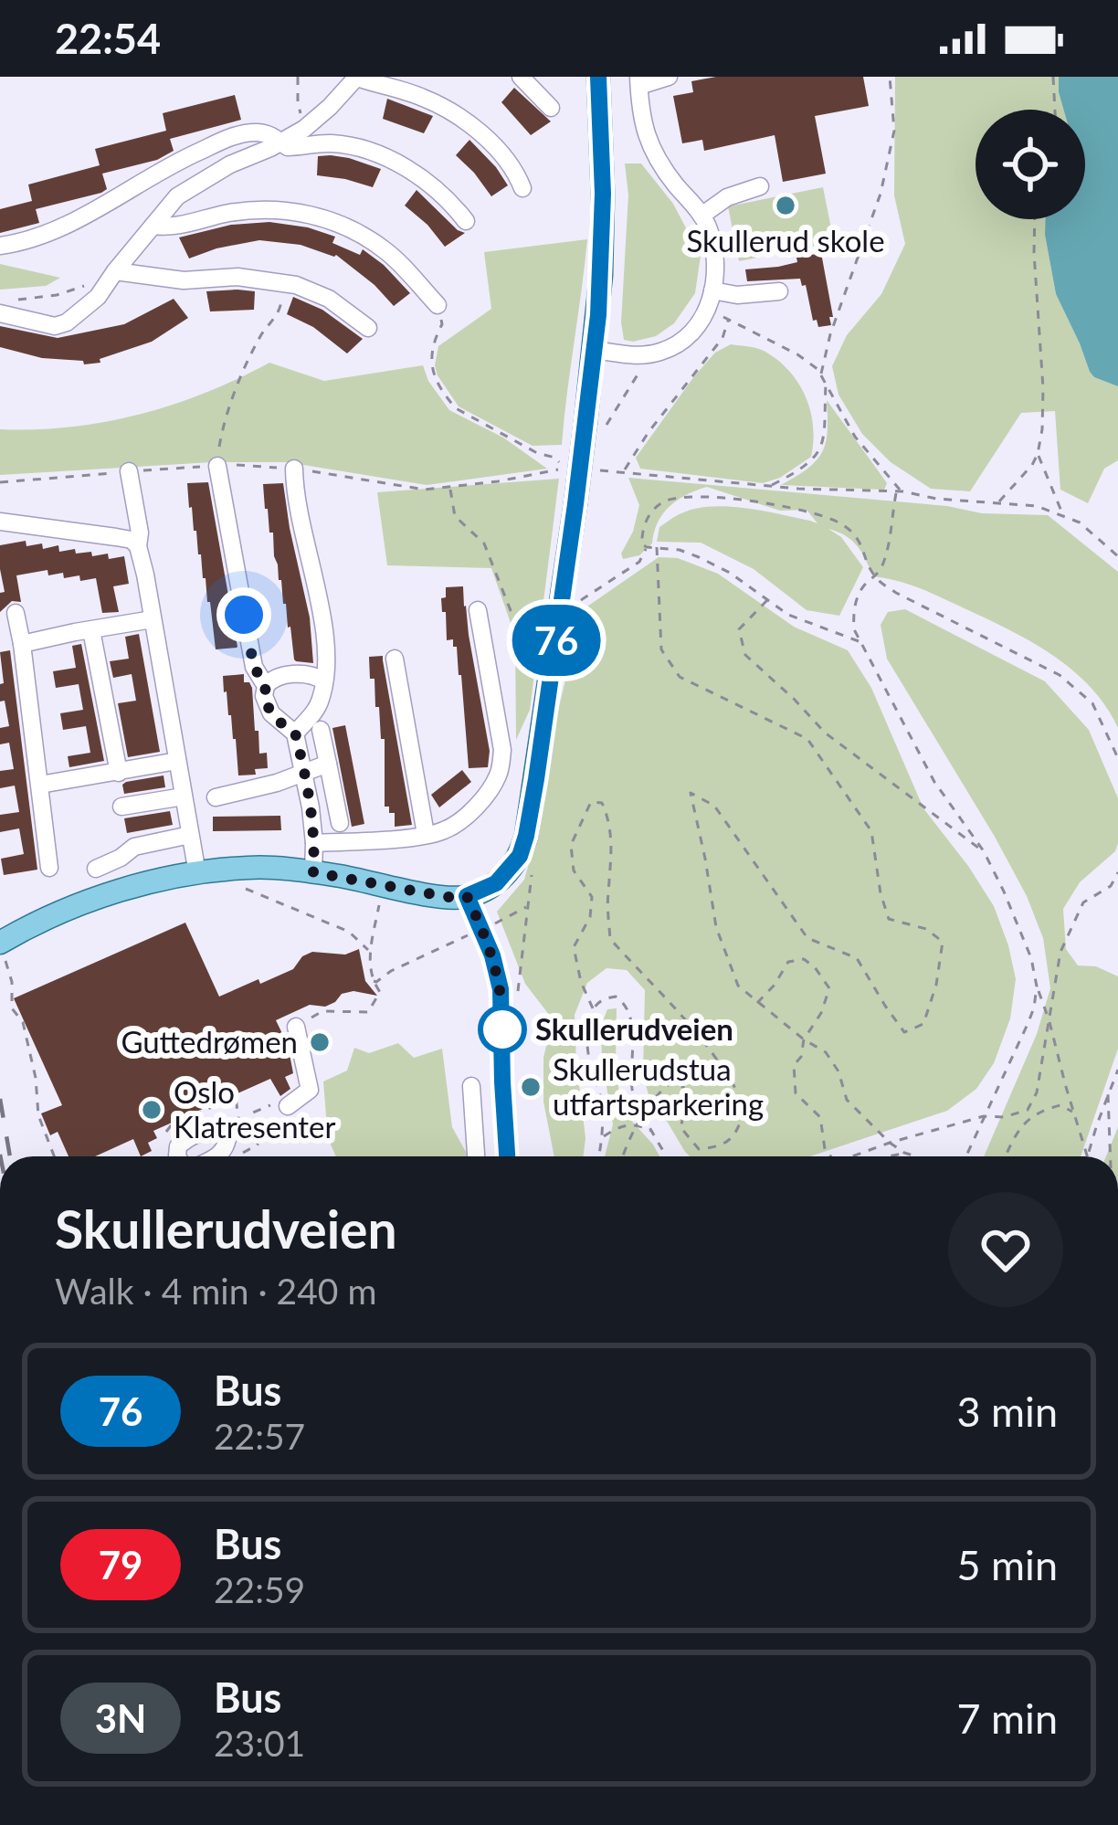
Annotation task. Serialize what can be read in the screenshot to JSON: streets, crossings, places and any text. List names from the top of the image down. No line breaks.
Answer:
{"places":["Skullerud skole","Skullerudveien","Guttedrømen","Skullerudstua utfartsparkering","Oslo Klatresenter"],"lines":["bus line 76"],"page":{"status":"22:54","on_map":"76","heading":["Skullerudveien","Walk · 4 min · 240 m"],"list":[{"mark":"76","name":"Bus","note":"22:57","value":"3 min"},{"mark":"79","name":"Bus","note":"22:59","value":"5 min"},{"mark":"3N","name":"Bus","note":"23:01","value":"7 min"}]}}
